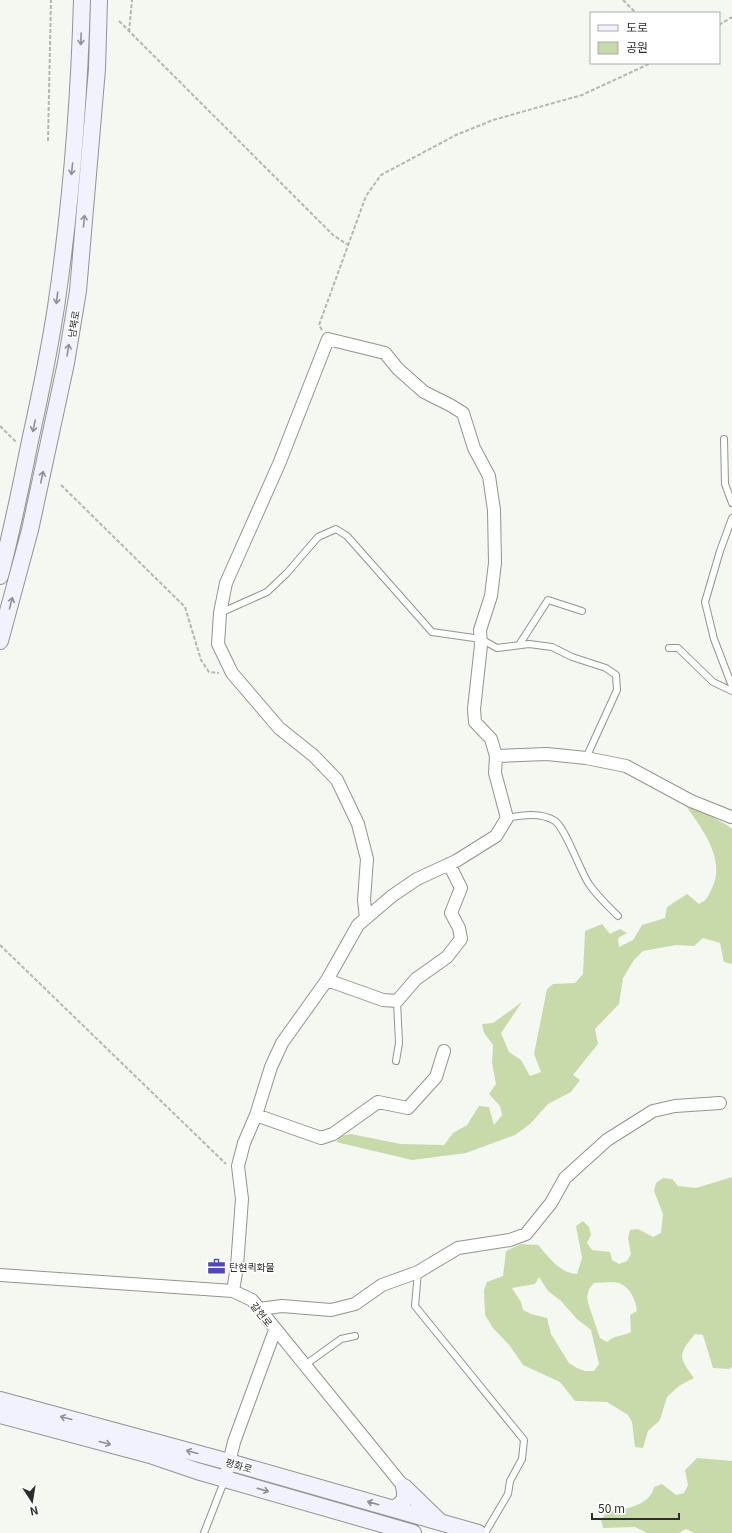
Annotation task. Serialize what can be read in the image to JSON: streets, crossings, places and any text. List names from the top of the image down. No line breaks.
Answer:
{"streets":{"main road":["남북로","평화로"],"street":["갈현로"]},"places":{"office":["탄현퀵화물"]},"legend":["도로","공원"],"scale_bar":"50 m","north":"bottom"}
